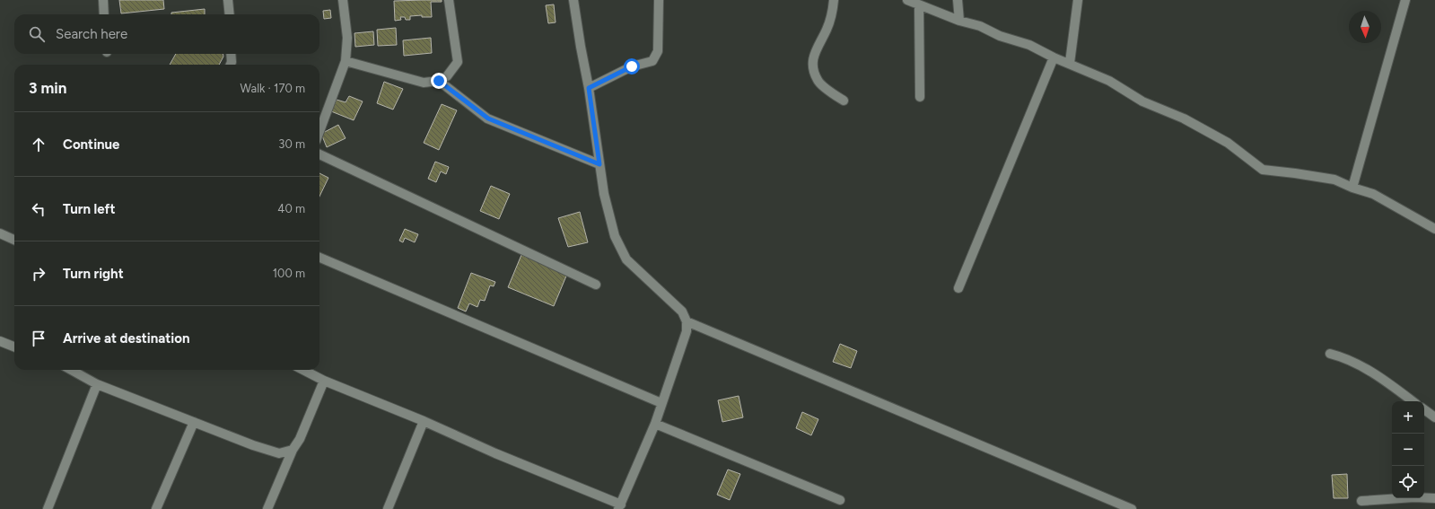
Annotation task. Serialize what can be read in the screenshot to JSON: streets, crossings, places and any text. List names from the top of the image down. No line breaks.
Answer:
{"north":"bottom","page":{"search":"Search here","heading":["3 min","Walk · 170 m"],"list":[["Continue","30 m"],["Turn left","40 m"],["Turn right","100 m"],"Arrive at destination"],"map_buttons":["+","−"]}}
